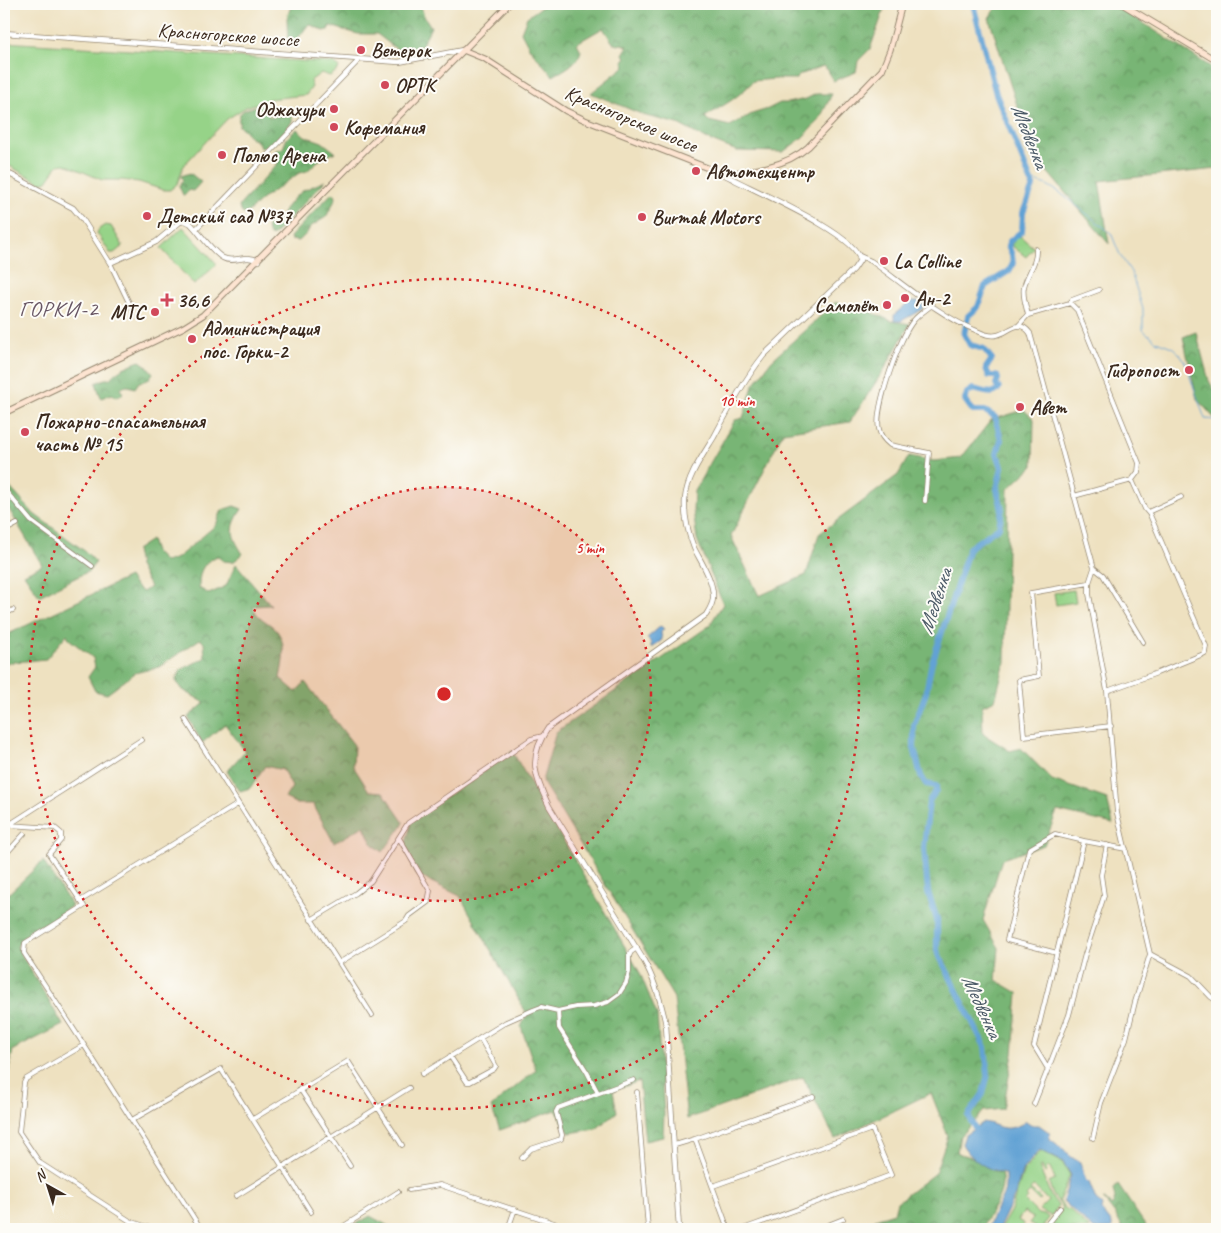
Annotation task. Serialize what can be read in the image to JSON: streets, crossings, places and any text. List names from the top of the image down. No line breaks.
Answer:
{"streets":{"main road":["Красногорское шоссе"]},"districts":["ГОРКИ-2"],"water":["Медвенка"],"places":{"other":["Ветерок","ОРТК","Оджахури","Кофемания","Полюс Арена","Автотехцентр","Детский сад №37","Burmak Motors","La Colline","Ан-2","Самолёт","МТС","Администрация пос. Горки-2","Гидропост","Авет","Пожарно-спасательная часть № 15"],"health":["36,6"]},"north":"top left","rings":["10 min","5 min"]}
